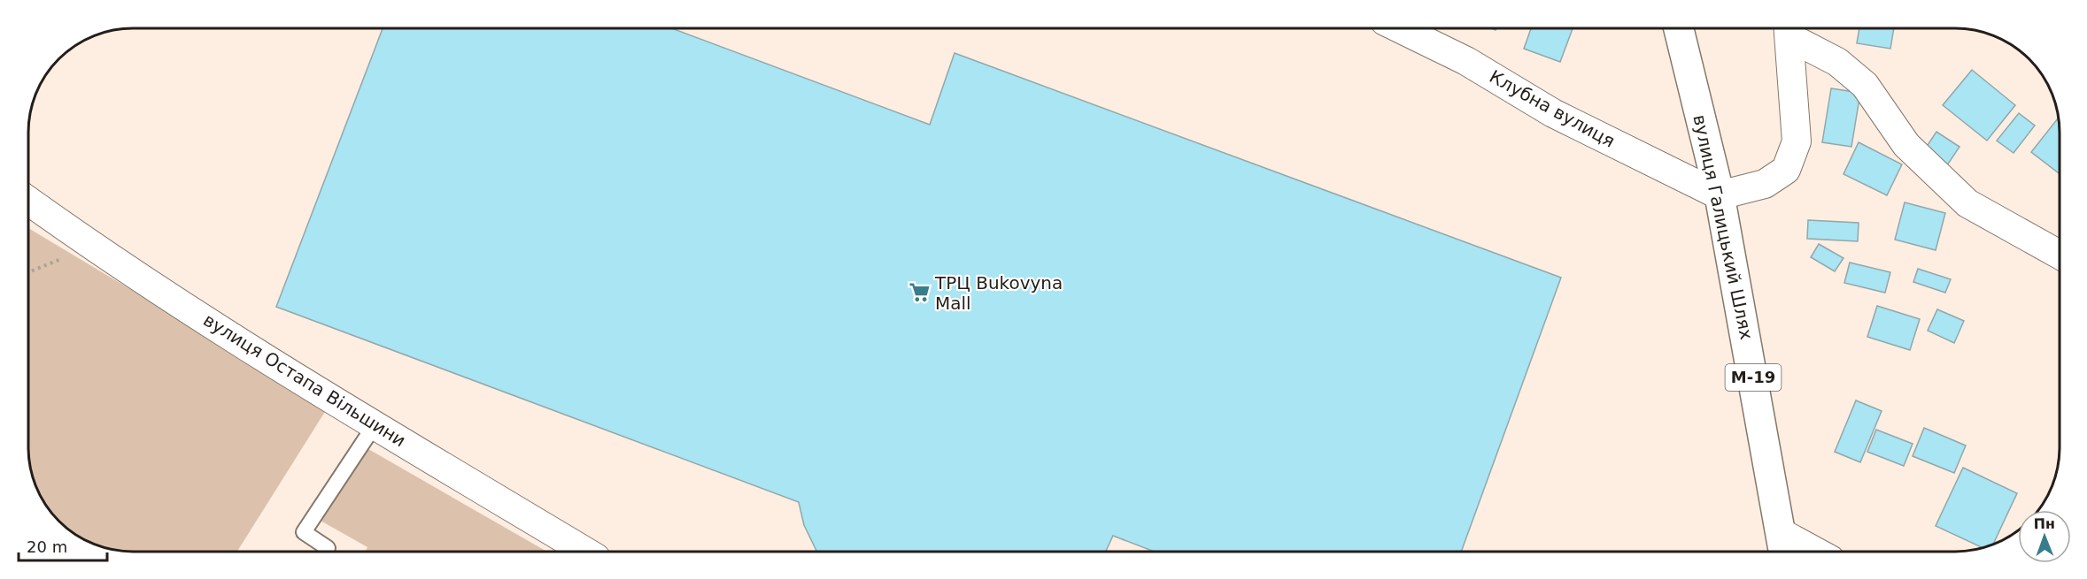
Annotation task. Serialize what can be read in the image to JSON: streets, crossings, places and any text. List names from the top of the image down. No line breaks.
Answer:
{"streets":{"highway":["вулиця Галицький Шлях","М-19"],"street":["Клубна вулиця","вулиця Остапа Вільшини"]},"crossings":[["Клубна вулиця","вулиця Галицький Шлях"]],"places":{"supermarket":["ТРЦ Bukovyna Mall"]},"scale_bar":"20 m","north":"top"}
